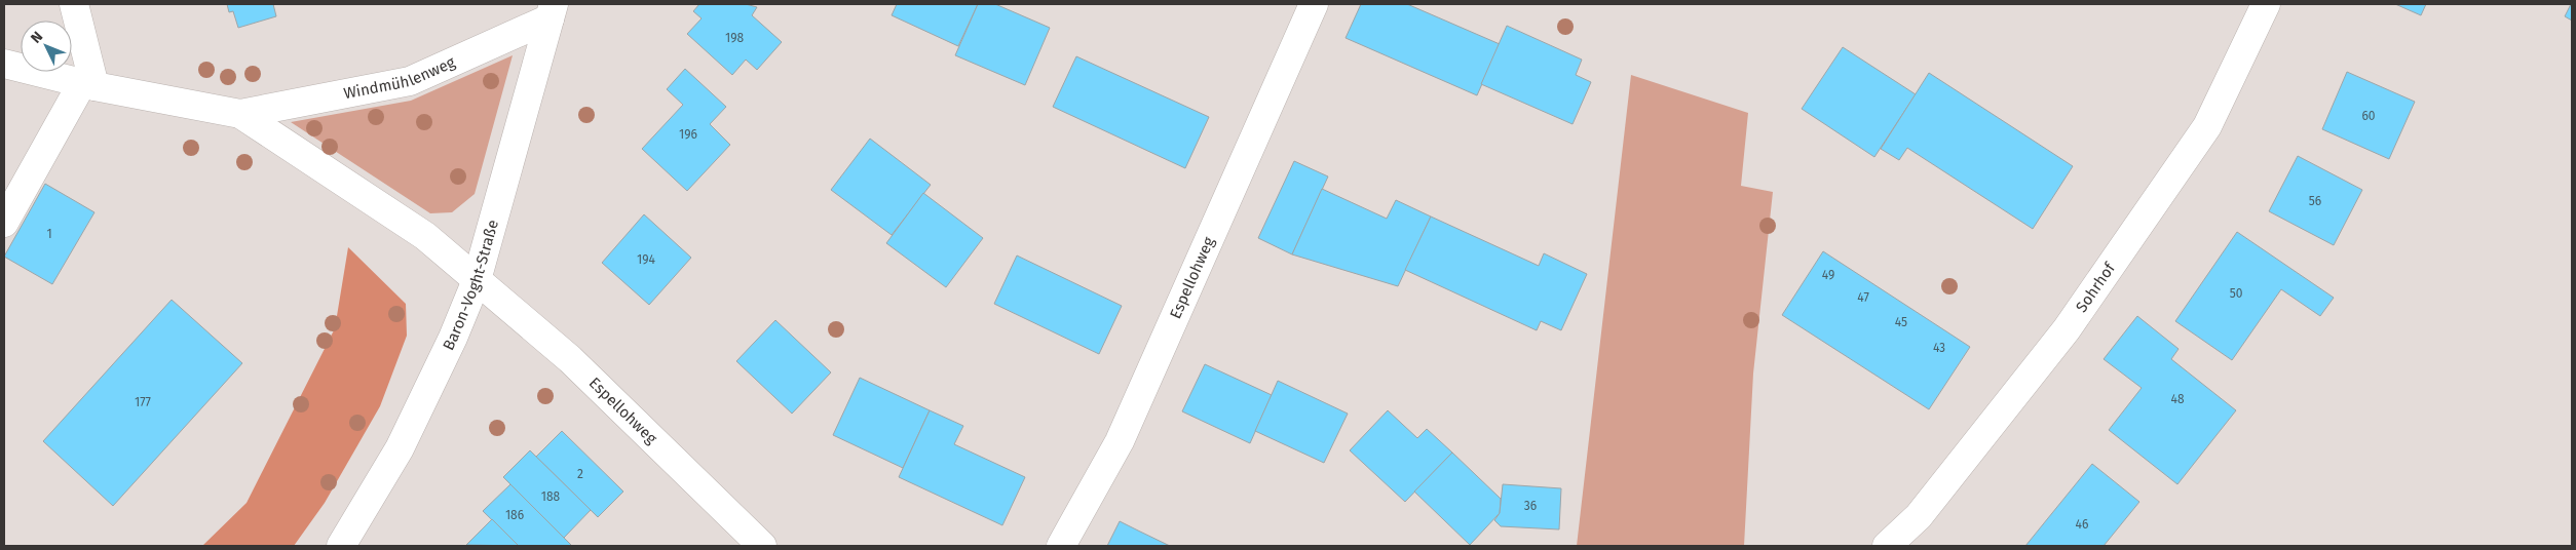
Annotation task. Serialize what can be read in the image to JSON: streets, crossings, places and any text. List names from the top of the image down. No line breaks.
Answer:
{"streets":{"street":["Windmühlenweg","Espellohweg","Baron-Voght-Straße","Sohrhof"]},"crossings":[["Windmühlenweg","Espellohweg"],["Windmühlenweg","Baron-Voght-Straße"],["Espellohweg","Baron-Voght-Straße"]],"house_numbers":["198","60","196","56","1","194","49","50","47","45","43","48","177","2","188","36","186","46"],"north":"top left"}
